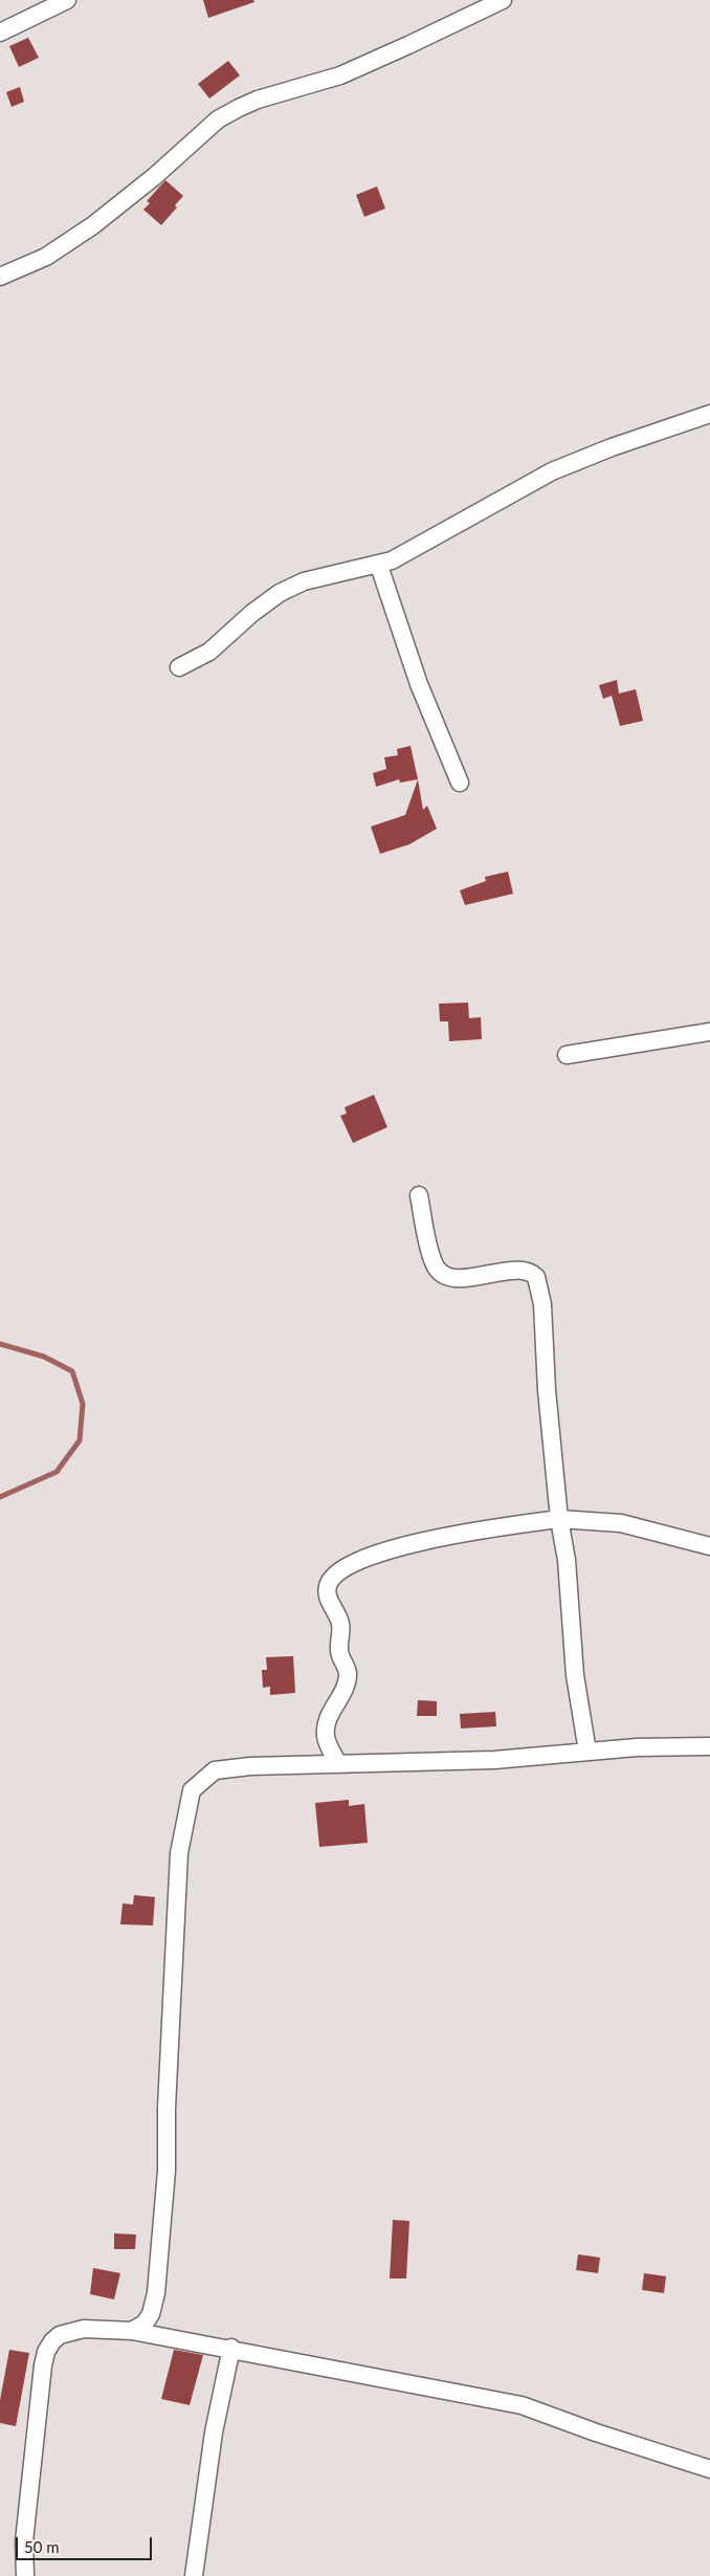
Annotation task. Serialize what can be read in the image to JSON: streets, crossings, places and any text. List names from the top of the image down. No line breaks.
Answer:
{"scale_bar":"50 m"}
